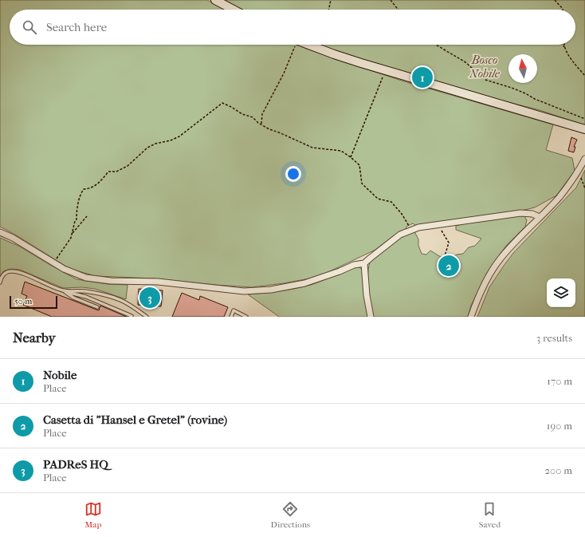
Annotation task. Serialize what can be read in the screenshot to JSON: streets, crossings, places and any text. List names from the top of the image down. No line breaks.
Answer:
{"parks":["Bosco Nobile"],"scale_bar":"50 m","north":"top","page":{"search":"Search here","pins":["1","2","3"],"scale":"50 m","heading":["Nearby","3 results"],"list":[{"mark":"1","name":"Nobile","note":"Place","value":"170 m"},{"mark":"2","name":"Casetta di \"Hansel e Gretel\" (rovine)","note":"Place","value":"190 m"},{"mark":"3","name":"PADReS HQ","note":"Place","value":"200 m"}],"nav":["Map","Directions","Saved"]}}
